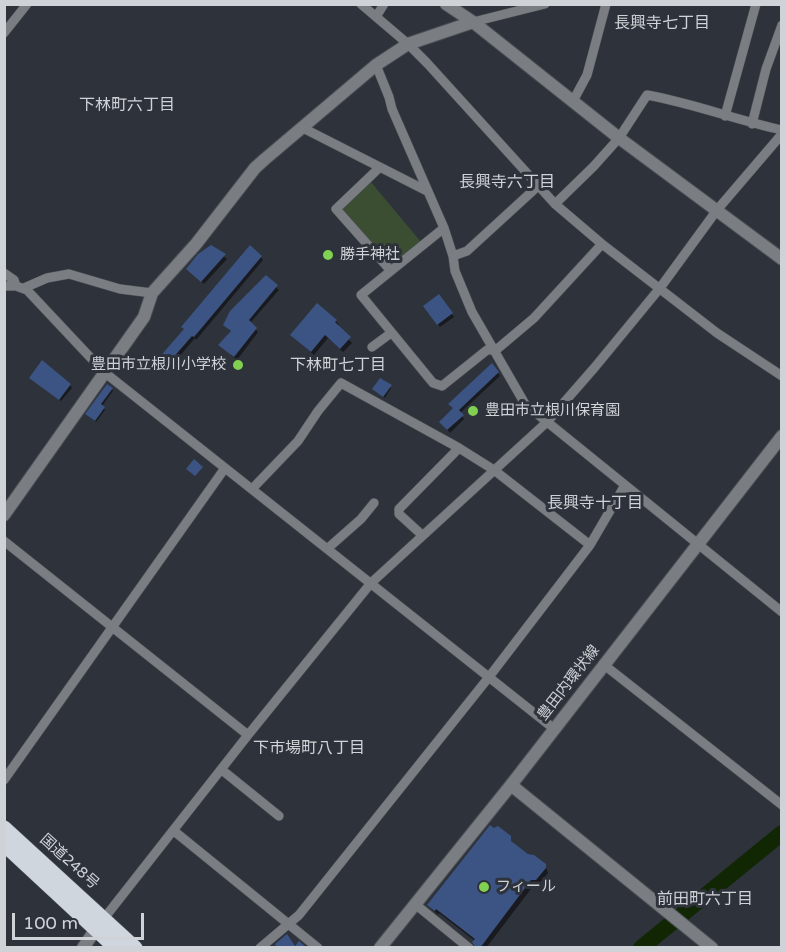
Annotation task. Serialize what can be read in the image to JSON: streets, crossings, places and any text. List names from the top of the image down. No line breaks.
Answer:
{"streets":{"highway":["国道248号"],"street":["豊田内環状線"]},"districts":["長興寺七丁目","下林町六丁目","長興寺六丁目","下林町七丁目","長興寺十丁目","下市場町八丁目","前田町六丁目"],"places":["勝手神社","豊田市立根川小学校","豊田市立根川保育園","フィール"],"scale_bar":"100 m"}
